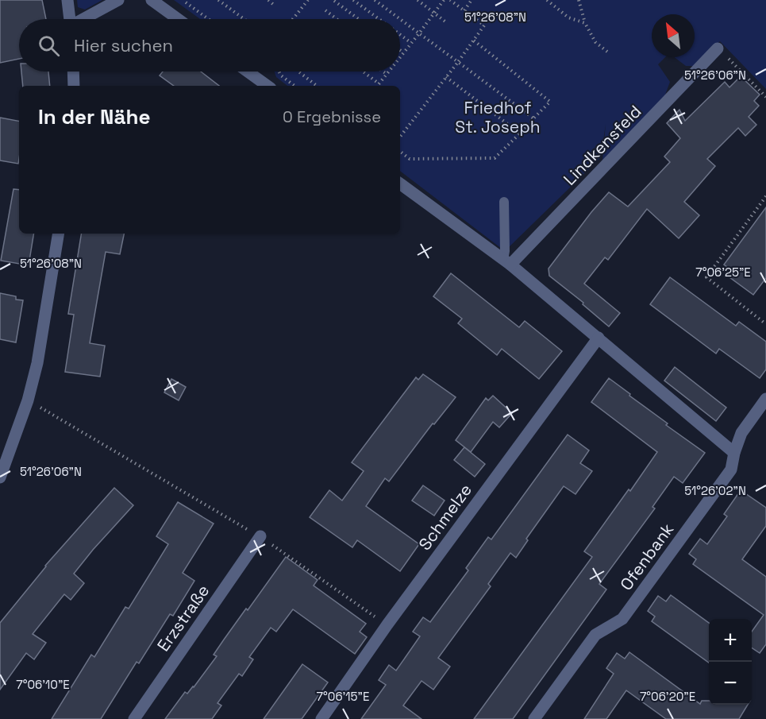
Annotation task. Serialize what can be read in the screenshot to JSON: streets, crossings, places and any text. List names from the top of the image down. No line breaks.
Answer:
{"streets":{"street":["Lindkensfeld","Schmelze","Ofenbank","Erzstraße"]},"parks":["Friedhof St. Joseph"],"north":"top left","page":{"search":"Hier suchen","heading":["In der Nähe","0 Ergebnisse"],"map_buttons":["+","−"]},"coordinates":["51°26'08\"N","51°26'06\"N","7°06'25\"E","51°26'02\"N","7°06'10\"E","7°06'15\"E","7°06'20\"E"]}
